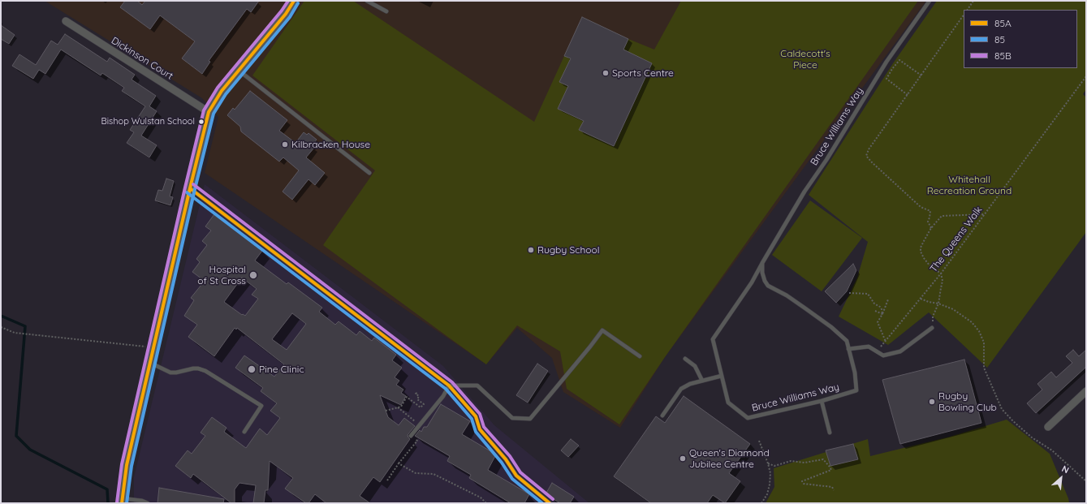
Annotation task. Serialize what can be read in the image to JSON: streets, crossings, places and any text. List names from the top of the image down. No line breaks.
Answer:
{"streets":{"street":["Dickinson Court"],"lane":["Bruce Williams Way"],"path":["The Queens Walk"]},"parks":["Caldecott's Piece","Whitehall Recreation Ground"],"places":["Sports Centre","Bishop Wulstan School","Kilbracken House","Rugby School","Hospital of St Cross","Pine Clinic","Rugby Bowling Club","Queen's Diamond Jubilee Centre"],"lines":["transit line 85A","transit line 85B","transit line 85"],"legend":["85A","85","85B"],"north":"top right"}
